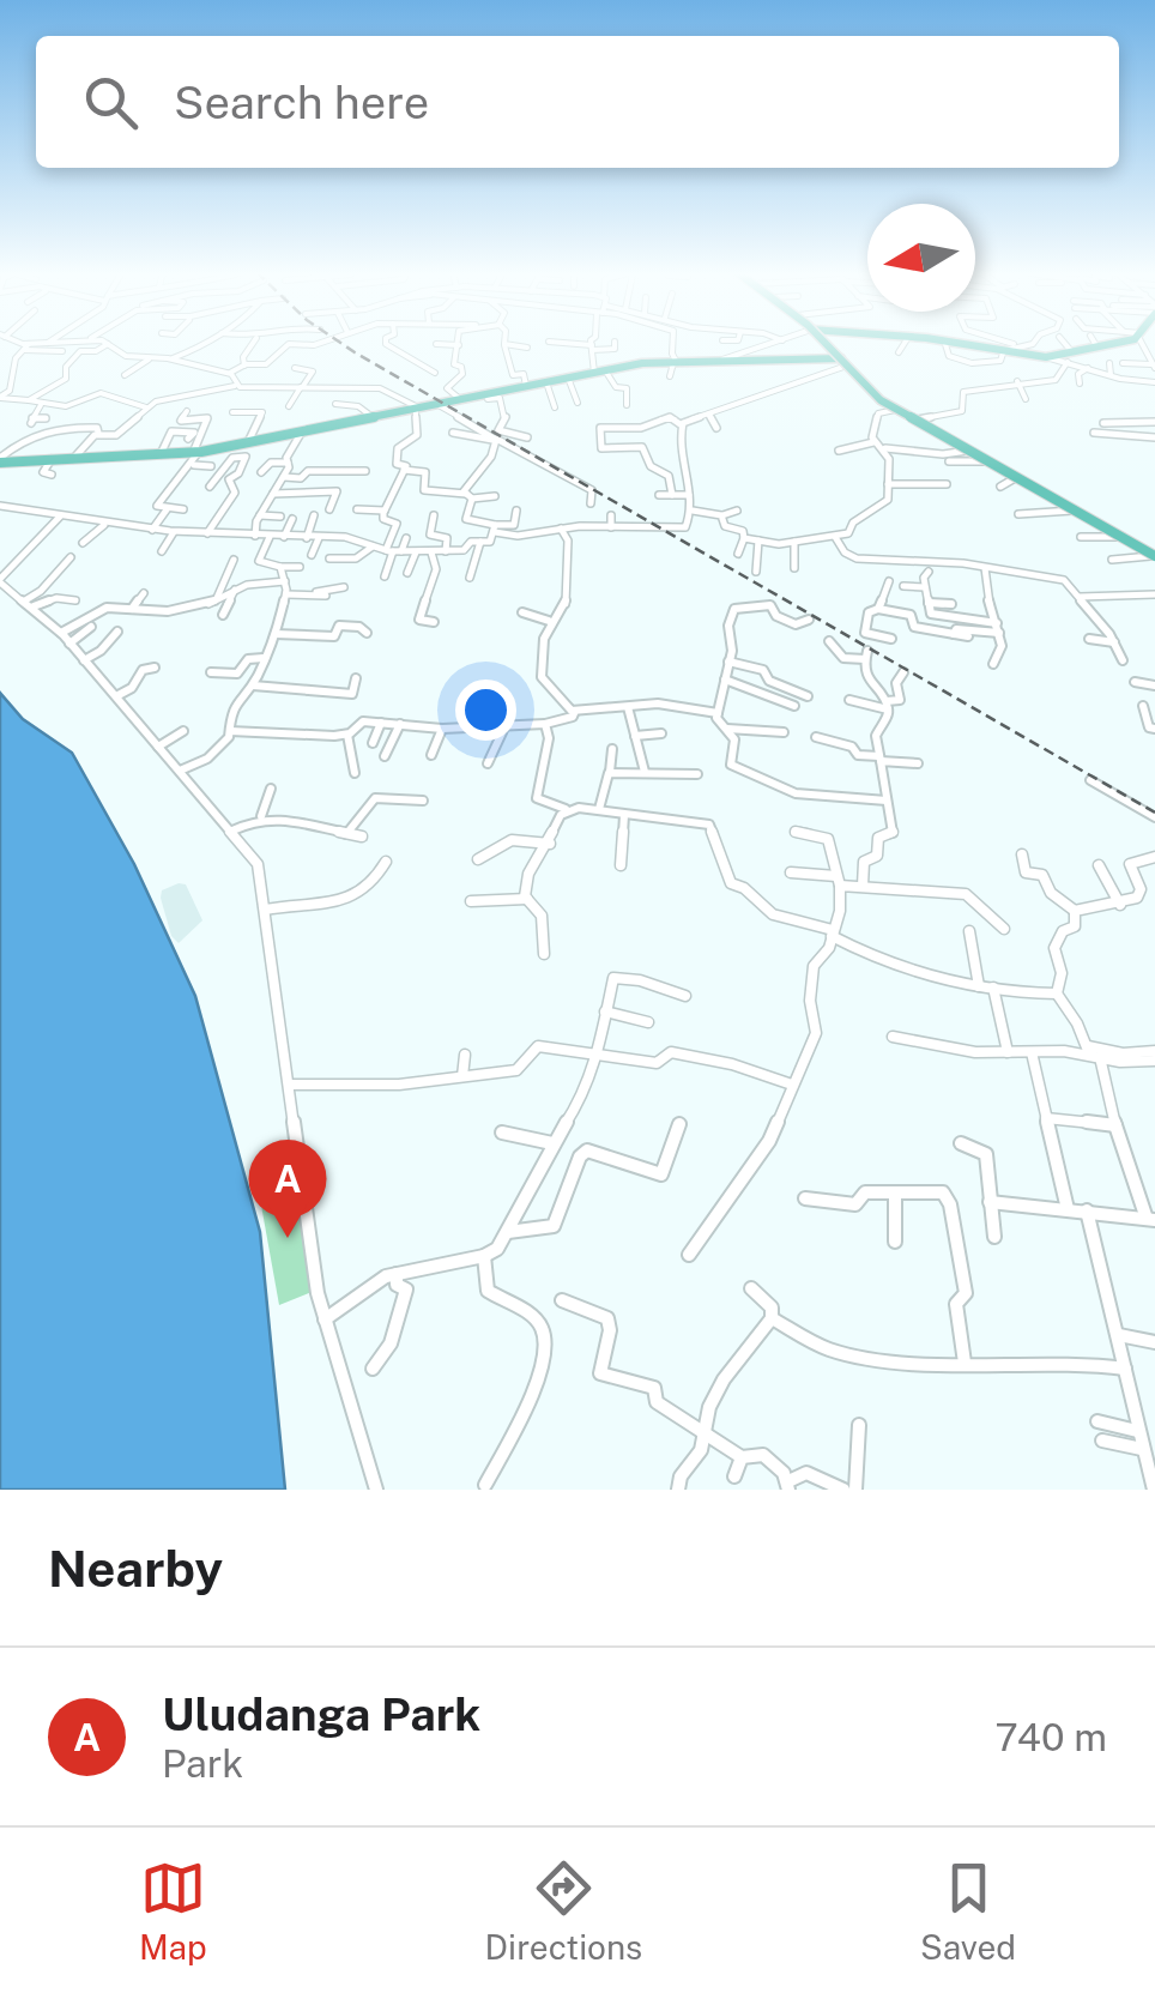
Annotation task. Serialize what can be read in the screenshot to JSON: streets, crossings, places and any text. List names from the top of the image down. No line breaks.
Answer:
{"north":"left","page":{"search":"Search here","pins":"A","heading":"Nearby","list":[{"mark":"A","name":"Uludanga Park","note":"Park","value":"740 m"}],"nav":["Map","Directions","Saved"]}}
